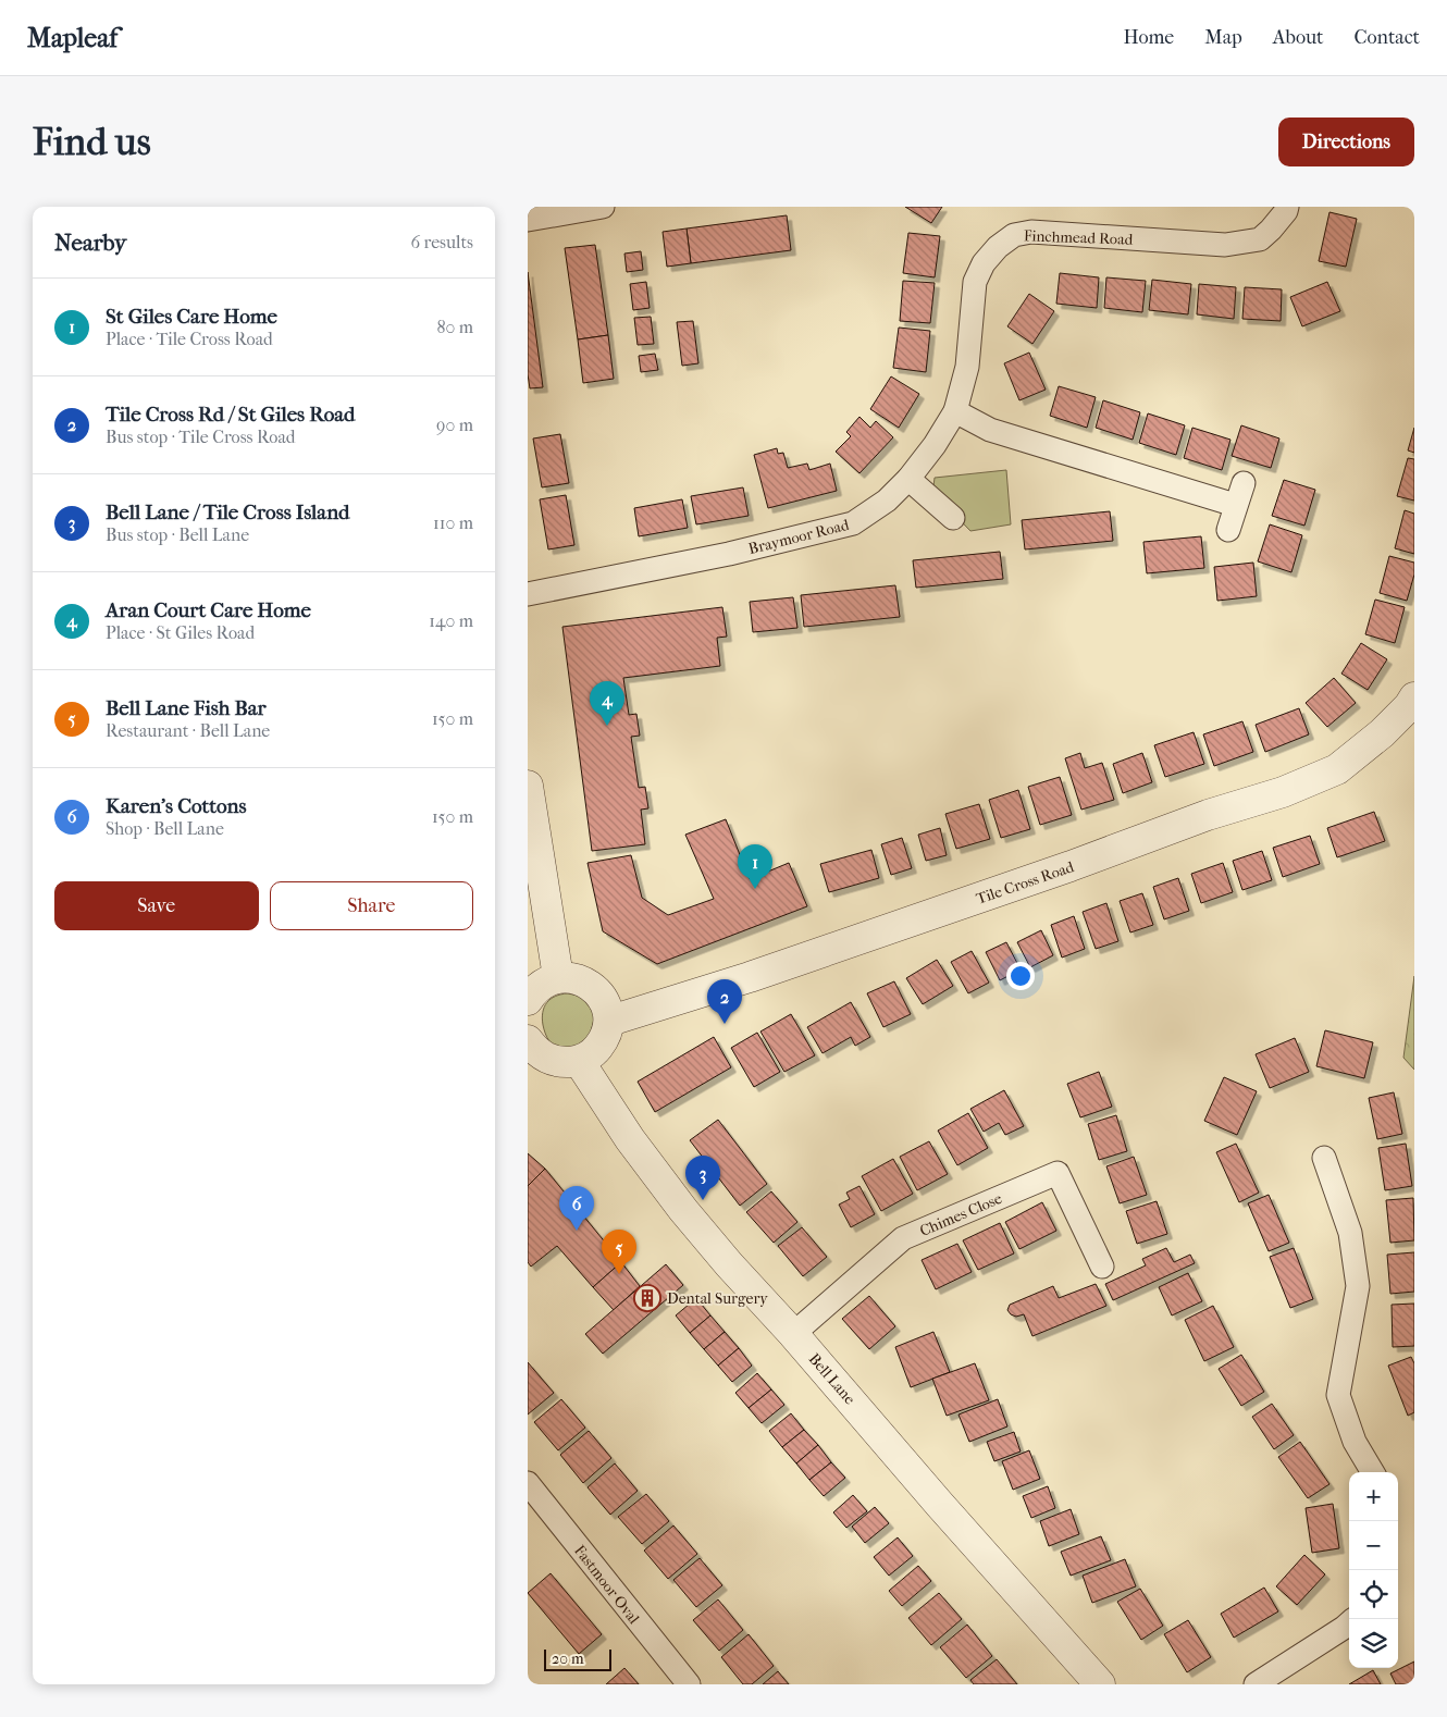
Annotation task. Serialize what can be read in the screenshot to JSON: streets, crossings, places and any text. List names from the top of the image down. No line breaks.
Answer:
{"streets":{"street":["Finchmead Road","Braymoor Road","Tile Cross Road","Chimes Close","Bell Lane","Fastmoor Oval"]},"crossings":[["Finchmead Road","Braymoor Road"],["Chimes Close","Bell Lane"]],"places":{"building":["Dental Surgery"]},"scale_bar":"20 m","page":{"header":"Mapleaf","nav":["Home","Map","About","Contact"],"buttons":["Directions",["Save","Share"]],"title":"Find us","heading":["Nearby","6 results"],"list":[{"mark":"1","name":"St Giles Care Home","note":"Place · Tile Cross Road","value":"80 m"},{"mark":"2","name":"Tile Cross Rd / St Giles Road","note":"Bus stop · Tile Cross Road","value":"90 m"},{"mark":"3","name":"Bell Lane / Tile Cross Island","note":"Bus stop · Bell Lane","value":"110 m"},{"mark":"4","name":"Aran Court Care Home","note":"Place · St Giles Road","value":"140 m"},{"mark":"5","name":"Bell Lane Fish Bar","note":"Restaurant · Bell Lane","value":"150 m"},{"mark":"6","name":"Karen's Cottons","note":"Shop · Bell Lane","value":"150 m"}],"pins":["4","1","2","3","6","5"],"map_buttons":["+","−"],"scale":"20 m"}}
